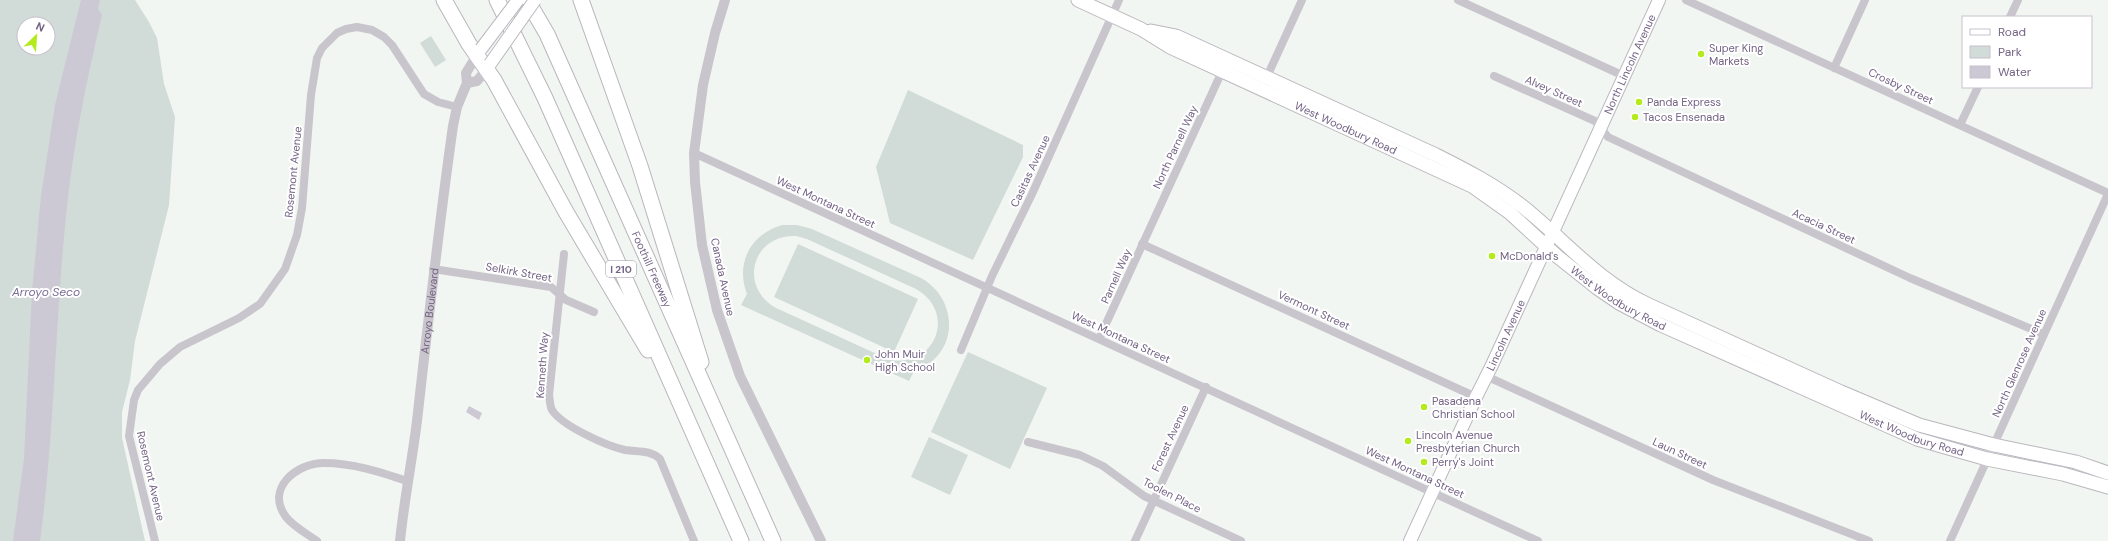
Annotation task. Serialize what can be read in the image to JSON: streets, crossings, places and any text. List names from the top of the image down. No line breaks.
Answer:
{"streets":{"highway":["I 210","Foothill Freeway"],"main road":["North Lincoln Avenue","West Woodbury Road","Arroyo Boulevard","Lincoln Avenue"],"street":["Crosby Street","Alvey Street","North Parnell Way","Casitas Avenue","Rosemont Avenue","West Montana Street","Acacia Street","Selkirk Street","Parnell Way","Canada Avenue","Vermont Street","North Glenrose Avenue","Kenneth Way","Forest Avenue","Laun Street","Toolen Place"]},"crossings":[["North Lincoln Avenue","Alvey Street"],["North Lincoln Avenue","Acacia Street"],["North Lincoln Avenue","Lincoln Avenue"],["Crosby Street","North Glenrose Avenue"],["Alvey Street","Acacia Street"],["Alvey Street","Lincoln Avenue"],["West Woodbury Road","North Parnell Way"],["West Woodbury Road","Casitas Avenue"],["West Woodbury Road","Lincoln Avenue"],["West Woodbury Road","North Glenrose Avenue"],["North Parnell Way","Parnell Way"],["North Parnell Way","Vermont Street"],["Casitas Avenue","West Montana Street"],["Rosemont Avenue","Arroyo Boulevard"],["West Montana Street","Parnell Way"],["West Montana Street","Canada Avenue"],["West Montana Street","Lincoln Avenue"],["West Montana Street","Forest Avenue"],["Acacia Street","Lincoln Avenue"],["Acacia Street","North Glenrose Avenue"],["Selkirk Street","Arroyo Boulevard"],["Selkirk Street","Kenneth Way"],["Parnell Way","Vermont Street"],["Vermont Street","Lincoln Avenue"],["Lincoln Avenue","Laun Street"],["Forest Avenue","Toolen Place"]],"water":["Arroyo Seco"],"places":["Super King Markets","Panda Express","Tacos Ensenada","McDonald's","John Muir High School","Pasadena Christian School","Lincoln Avenue Presbyterian Church","Perry's Joint"],"legend":["Road","Park","Water"],"north":"top right"}
